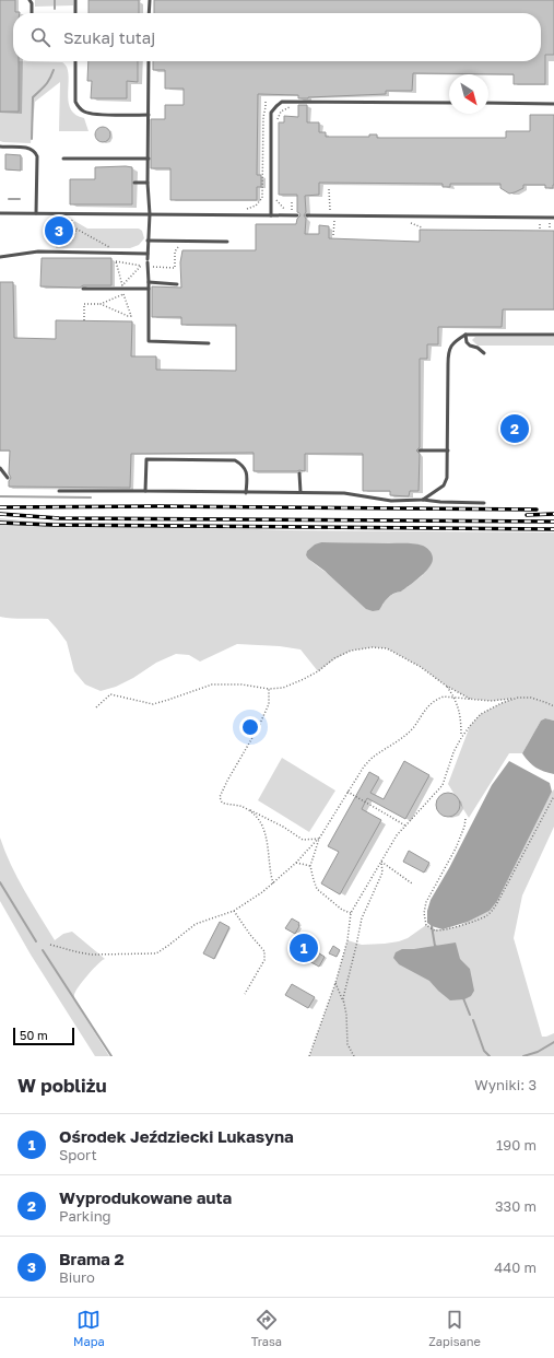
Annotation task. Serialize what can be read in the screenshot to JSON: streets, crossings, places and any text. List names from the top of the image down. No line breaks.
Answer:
{"scale_bar":"50 m","north":"bottom right","page":{"search":"Szukaj tutaj","pins":["3","2","1"],"scale":"50 m","heading":["W pobliżu","Wyniki: 3"],"list":[{"mark":"1","name":"Ośrodek Jeździecki Lukasyna","note":"Sport","value":"190 m"},{"mark":"2","name":"Wyprodukowane auta","note":"Parking","value":"330 m"},{"mark":"3","name":"Brama 2","note":"Biuro","value":"440 m"}],"nav":["Mapa","Trasa","Zapisane"]}}
